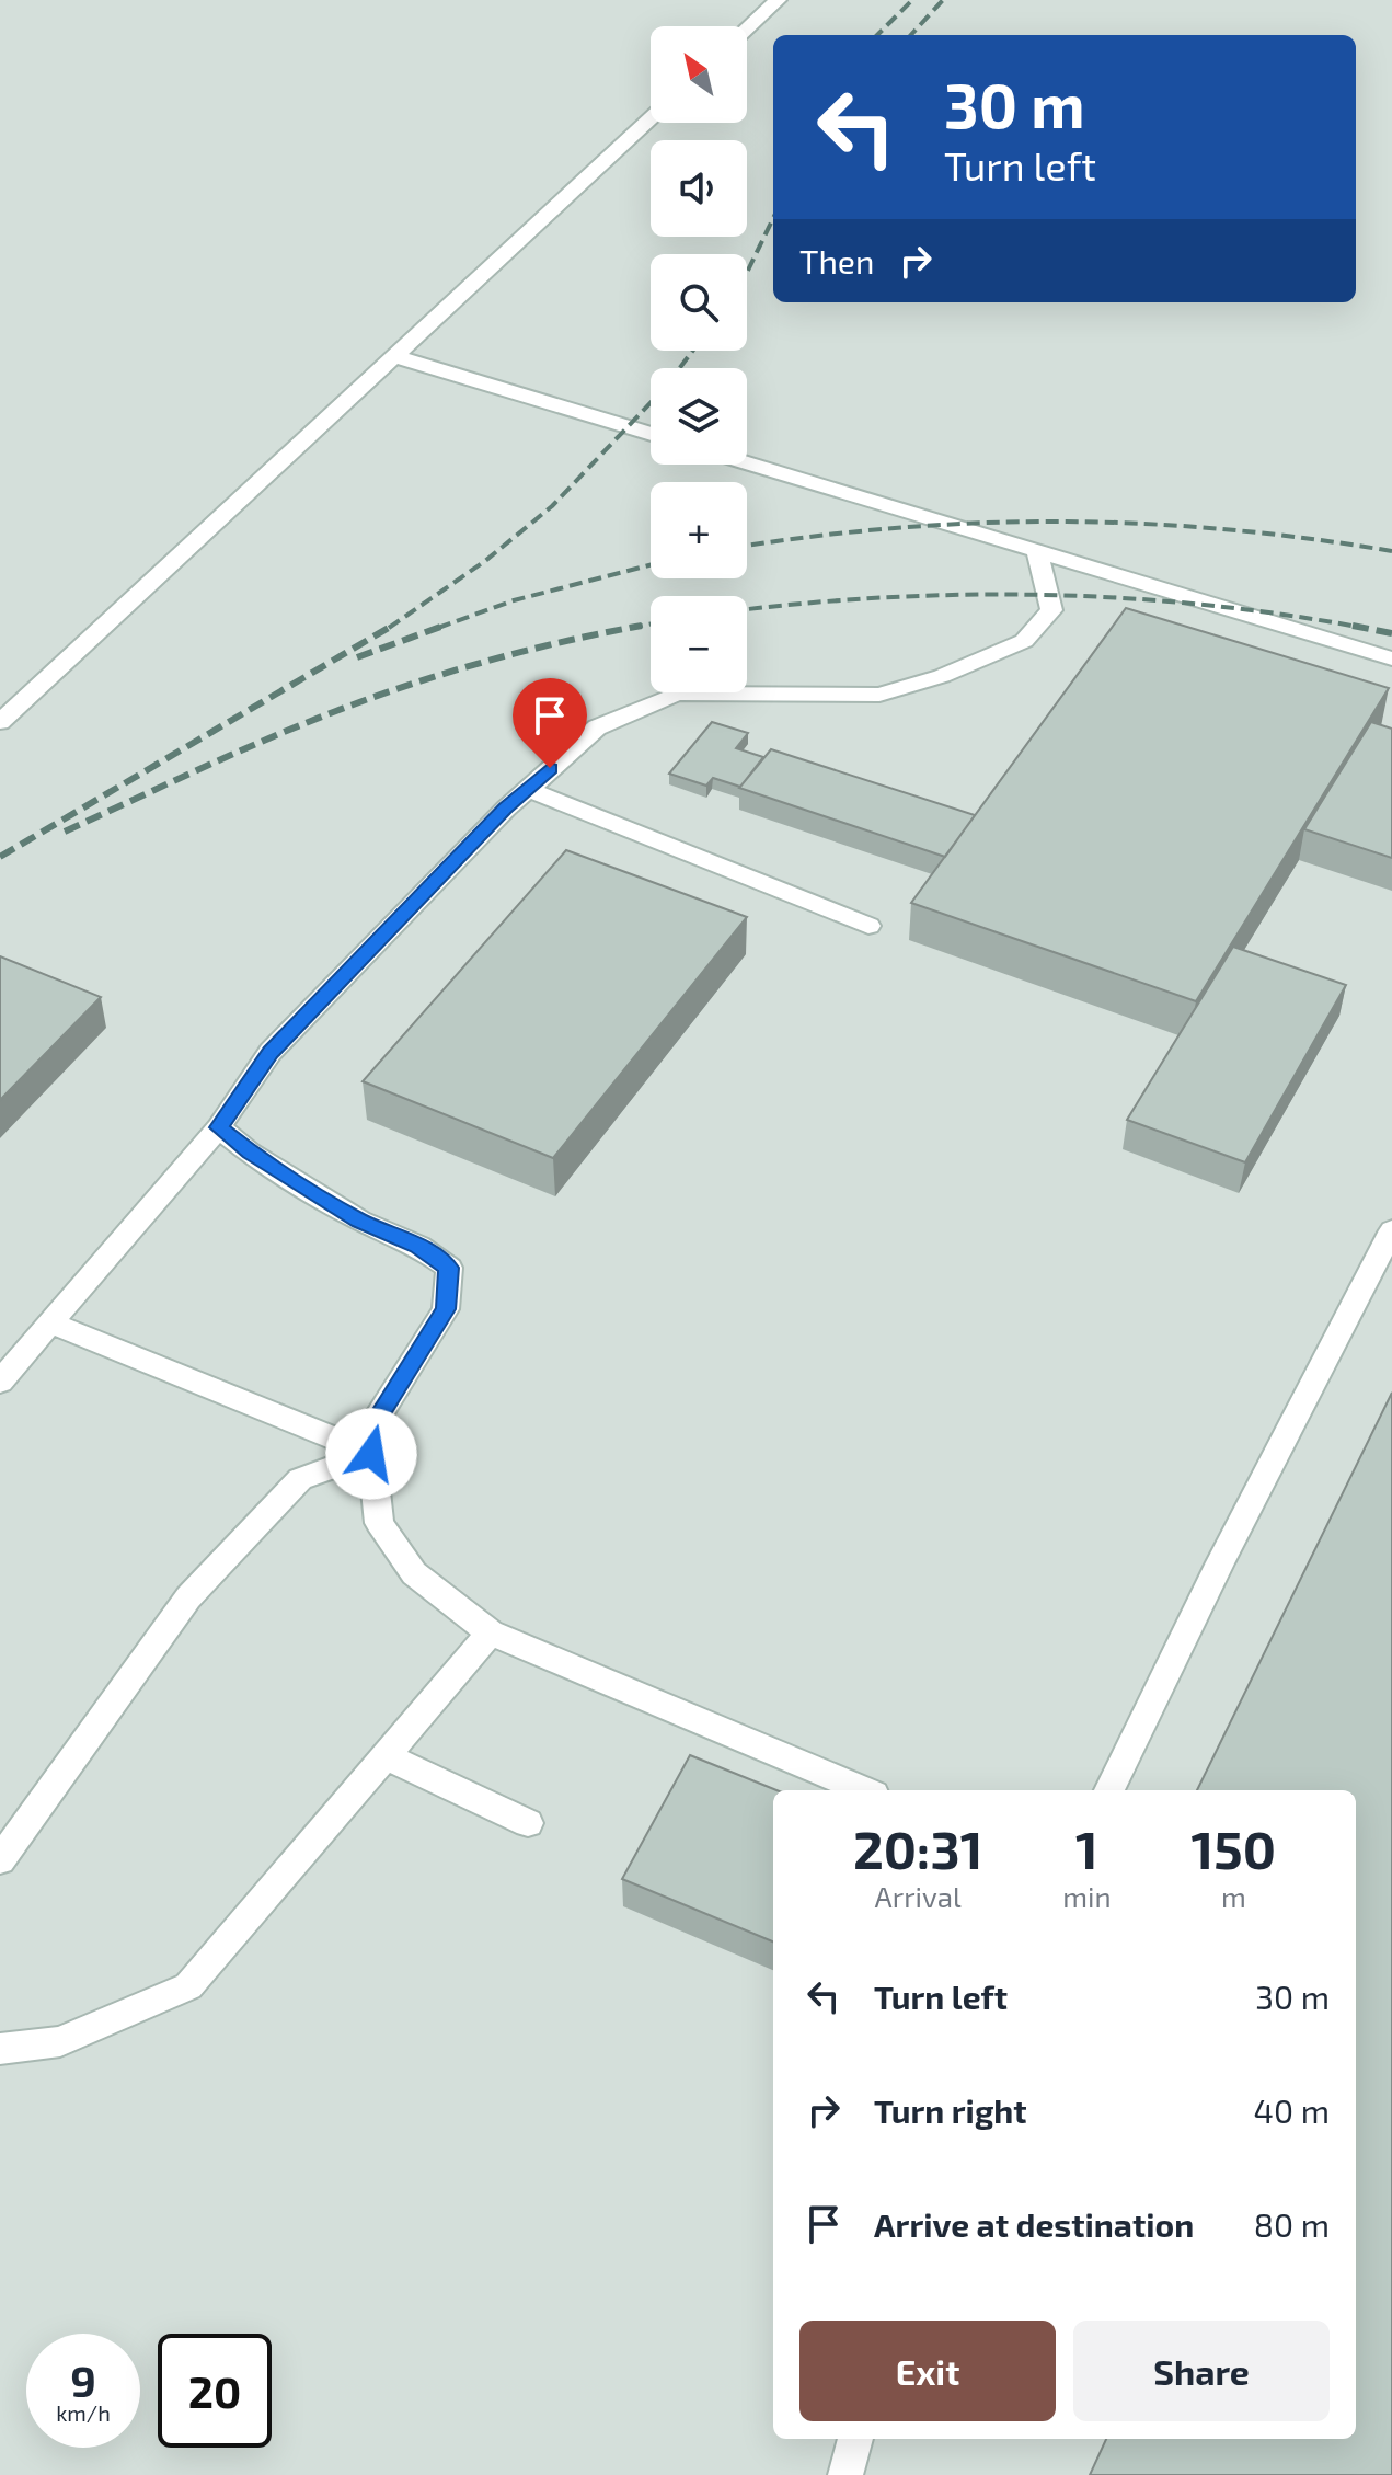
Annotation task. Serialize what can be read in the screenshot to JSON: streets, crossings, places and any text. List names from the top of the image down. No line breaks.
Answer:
{"north":"top left","page":{"map_buttons":["+","−"],"turn":["30 m","Turn left"],"then":"Then","eta":["20:31","Arrival","1","min","150","m"],"list":[{"name":"Turn left","value":"30 m"},{"name":"Turn right","value":"40 m"},{"name":"Arrive at destination","value":"80 m"}],"buttons":["Exit","Share"],"speed":"9 km/h","limit":"20"}}
